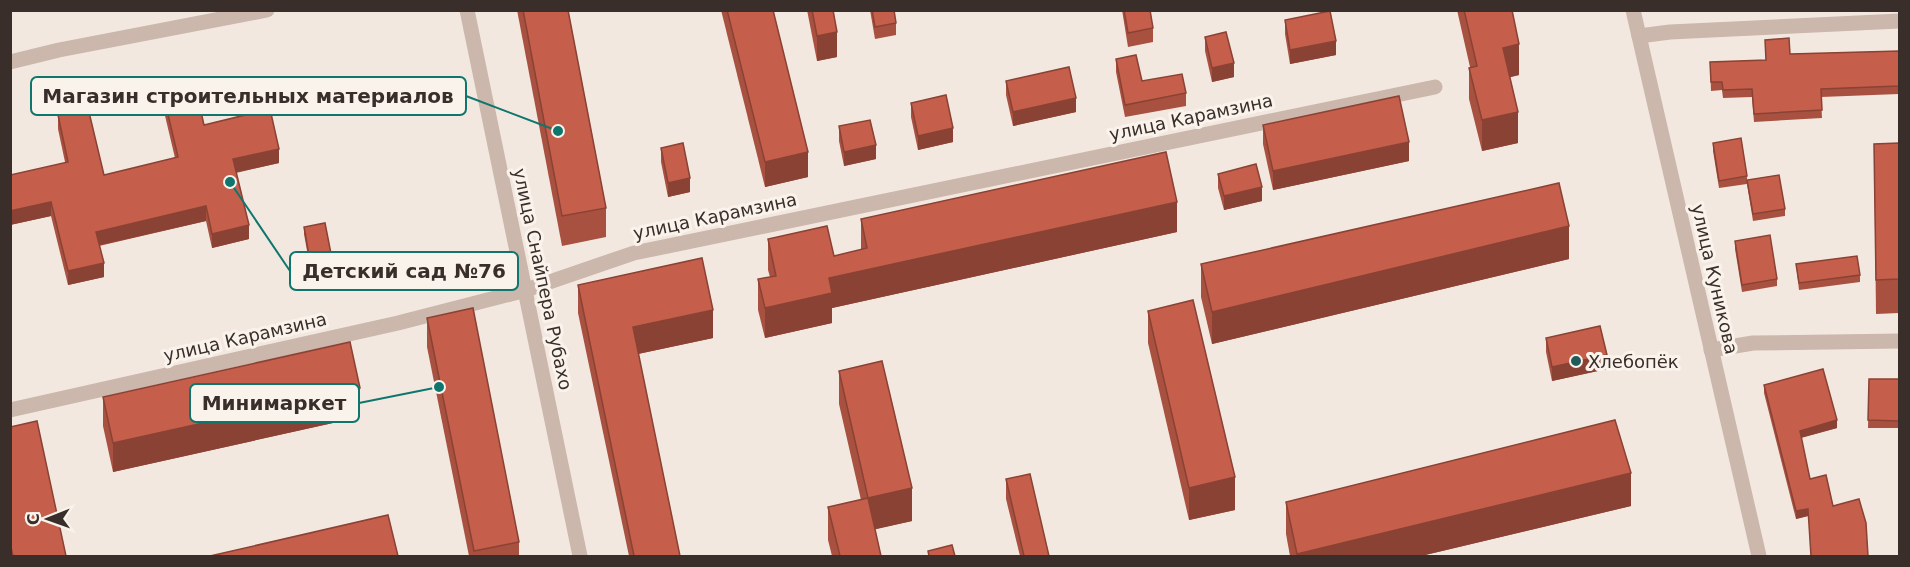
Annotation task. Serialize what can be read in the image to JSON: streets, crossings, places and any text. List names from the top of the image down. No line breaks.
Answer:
{"streets":{"street":["улица Карамзина","улица Снайпера Рубахо","улица Куникова"]},"crossings":[["улица Карамзина","улица Снайпера Рубахо"]],"places":["Магазин строительных материалов","Детский сад №76","Хлебопёк","Минимаркет"],"north":"left"}
